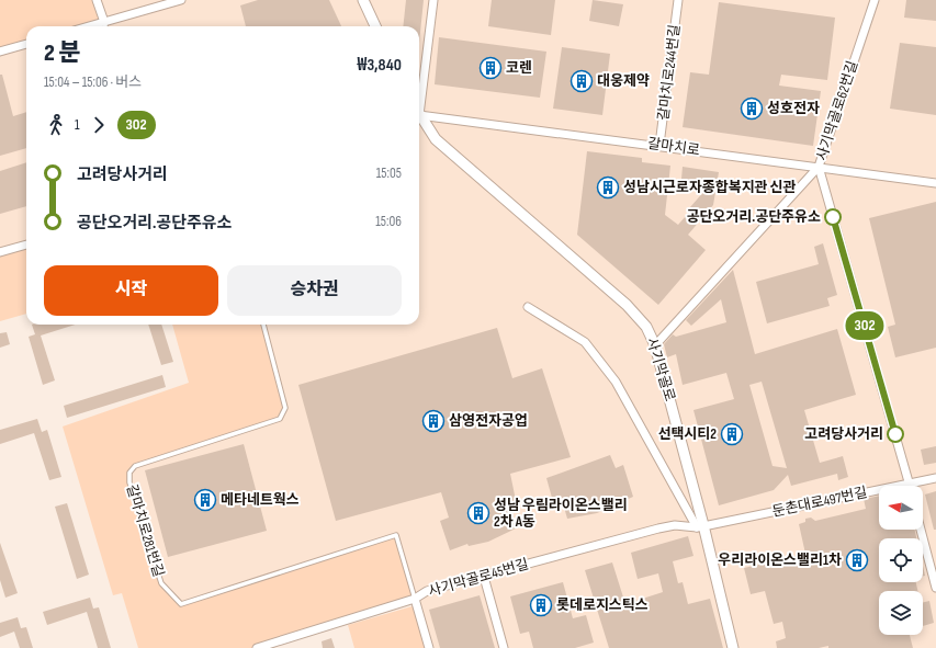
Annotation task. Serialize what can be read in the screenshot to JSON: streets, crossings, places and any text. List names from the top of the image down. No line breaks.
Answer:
{"streets":{"street":["갈마치로244번길","사기막골로62번길","갈마치로","사기막골로","둔촌대로497번길","사기막골로45번길"],"lane":["갈마치로281번길"]},"crossings":[["갈마치로244번길","갈마치로"],["사기막골로62번길","갈마치로"],["사기막골로62번길","사기막골로"],["사기막골로","둔촌대로497번길"],["사기막골로","사기막골로45번길"],["둔촌대로497번길","사기막골로45번길"],["갈마치로281번길","사기막골로45번길"]],"places":{"building":["코렌","대웅제약","성호전자","성남시근로자종합복지관 신관","삼영전자공업","선택시티2","메타네트웍스","성남 우림라이온스밸리 2차 A동","우리라이온스밸리1차","롯데로지스틱스"],"other":["공단오거리.공단주유소","고려당사거리"]},"lines":["bus line 302"],"north":"left","page":{"on_map":"302","heading":["2 분","15:04 – 15:06 · 버스","₩3,840"],"legs":["1","302"],"list":[{"name":"고려당사거리","value":"15:05"},{"name":"공단오거리.공단주유소","value":"15:06"}],"buttons":["시작","승차권"]}}
